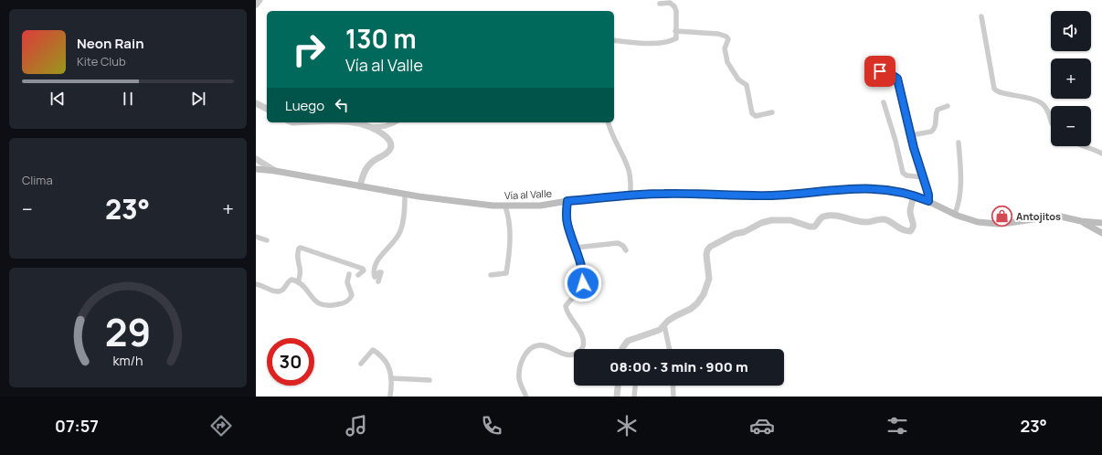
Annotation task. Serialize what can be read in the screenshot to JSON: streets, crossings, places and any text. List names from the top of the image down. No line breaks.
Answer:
{"streets":{"main road":["Vía al Valle"]},"places":{"shop":["Antojitos"]},"page":{"map_buttons":["+","−"],"turn":["130 m","Vía al Valle"],"song":["Neon Rain","Kite Club"],"then":"Luego","tile":"Clima","heat":["−","23°","+"],"limit":"30","trip":"08:00 · 3 min · 900 m","tabs":["07:57","23°"],"gauge":["29","km/h"]}}
